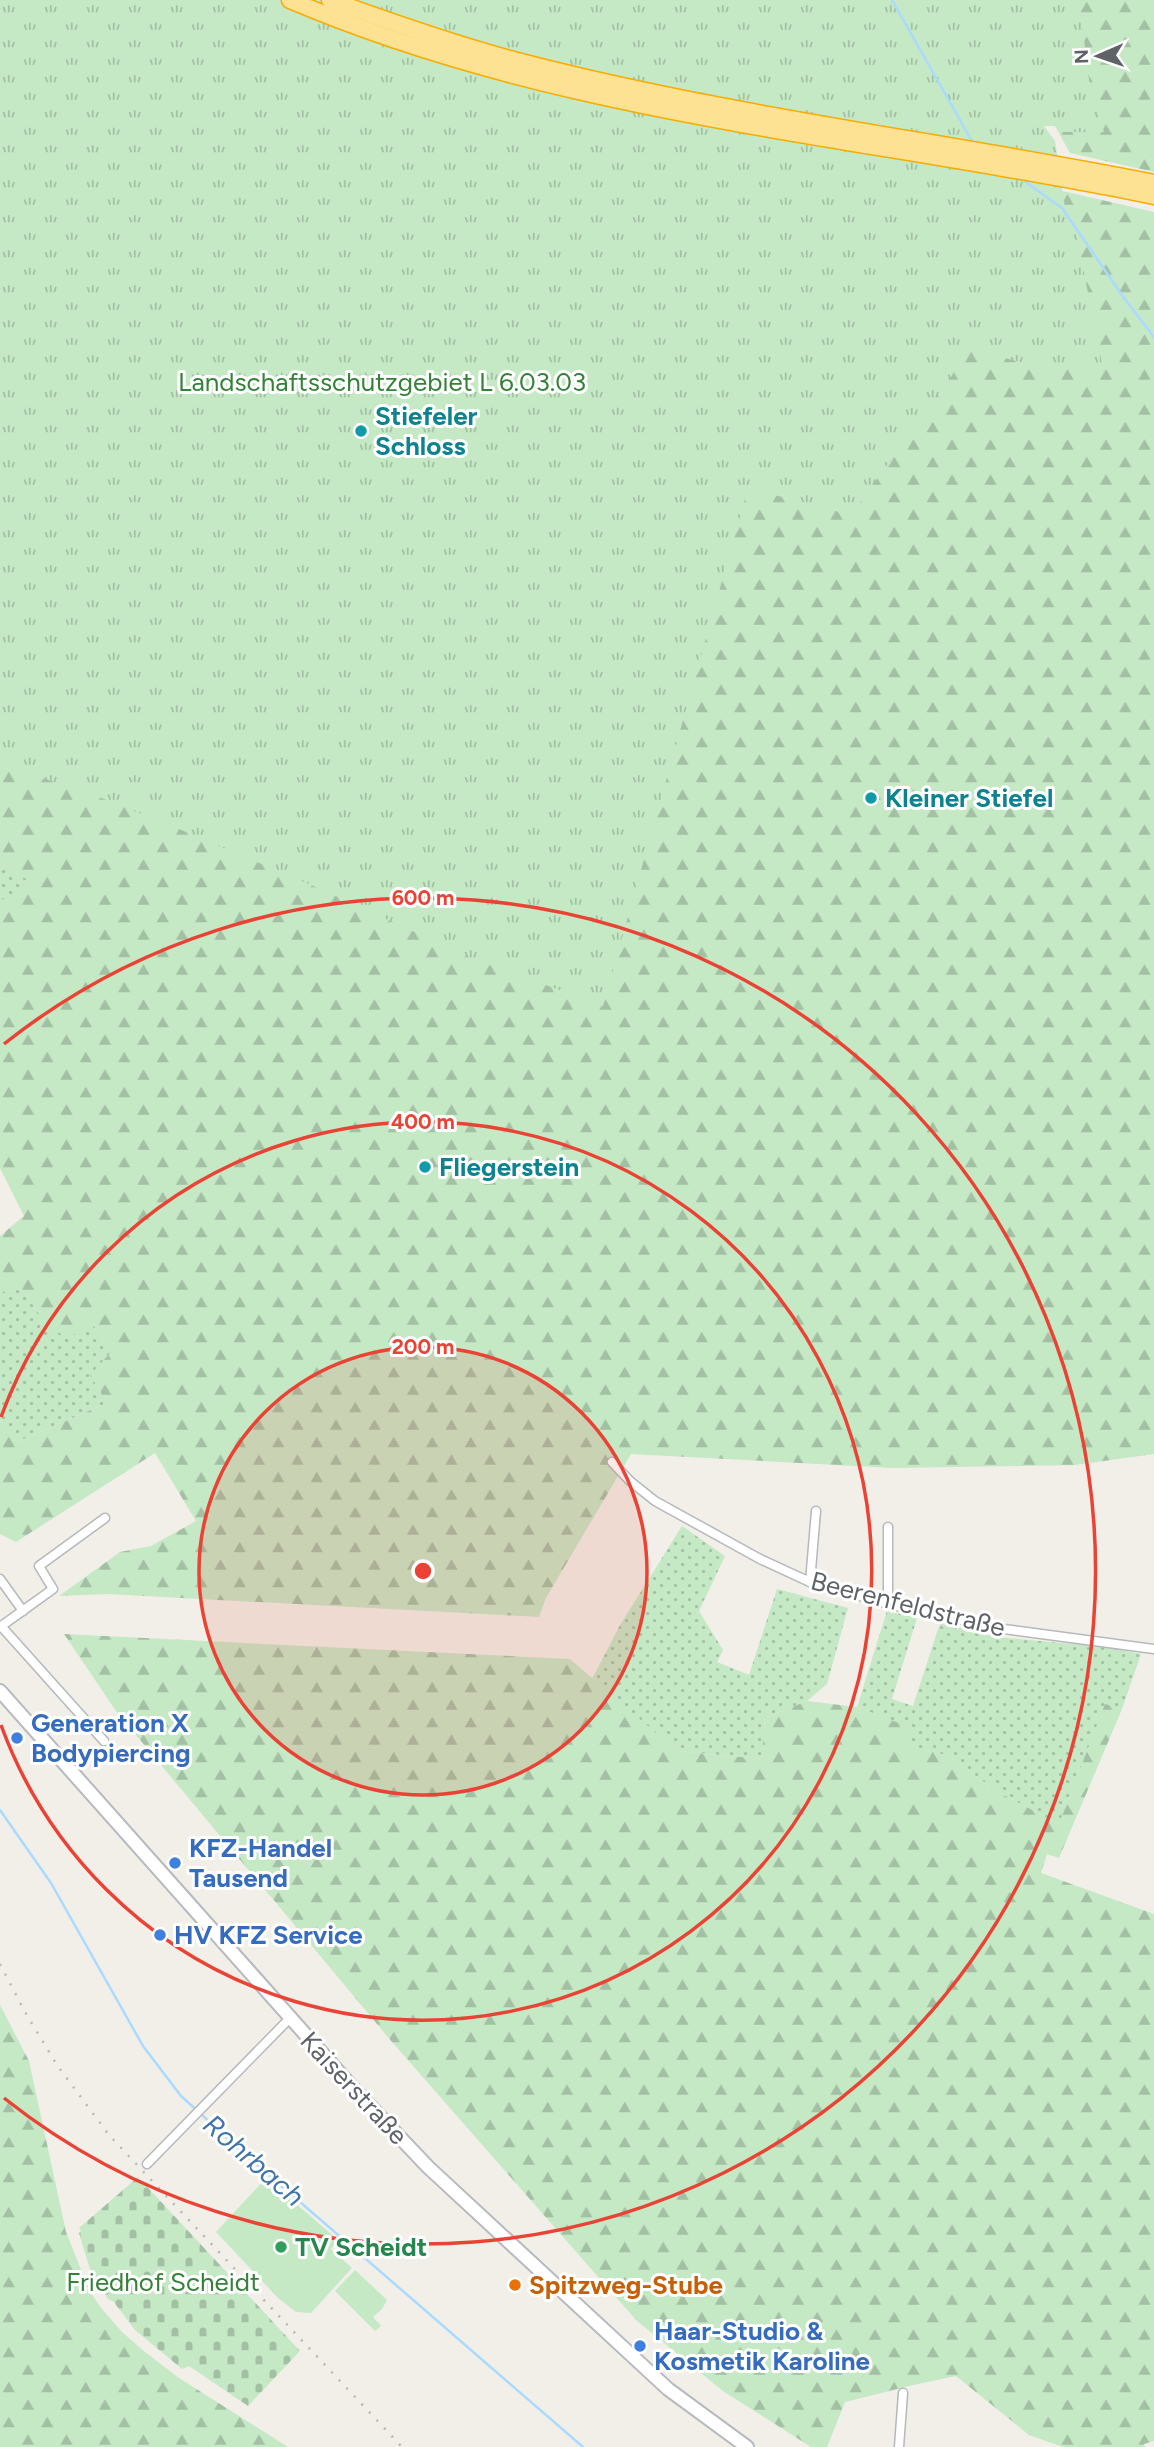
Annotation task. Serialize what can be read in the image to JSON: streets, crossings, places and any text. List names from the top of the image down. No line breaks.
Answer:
{"streets":{"main road":["Kaiserstraße"],"street":["Beerenfeldstraße"]},"water":["Rohrbach"],"parks":["Landschaftsschutzgebiet L 6.03.03","Friedhof Scheidt"],"places":["Stiefeler Schloss","Kleiner Stiefel","Fliegerstein","Generation X Bodypiercing","KFZ-Handel Tausend","HV KFZ Service","TV Scheidt","Spitzweg-Stube","Haar-Studio & Kosmetik Karoline"],"north":"left","rings":["600 m","400 m","200 m"]}
